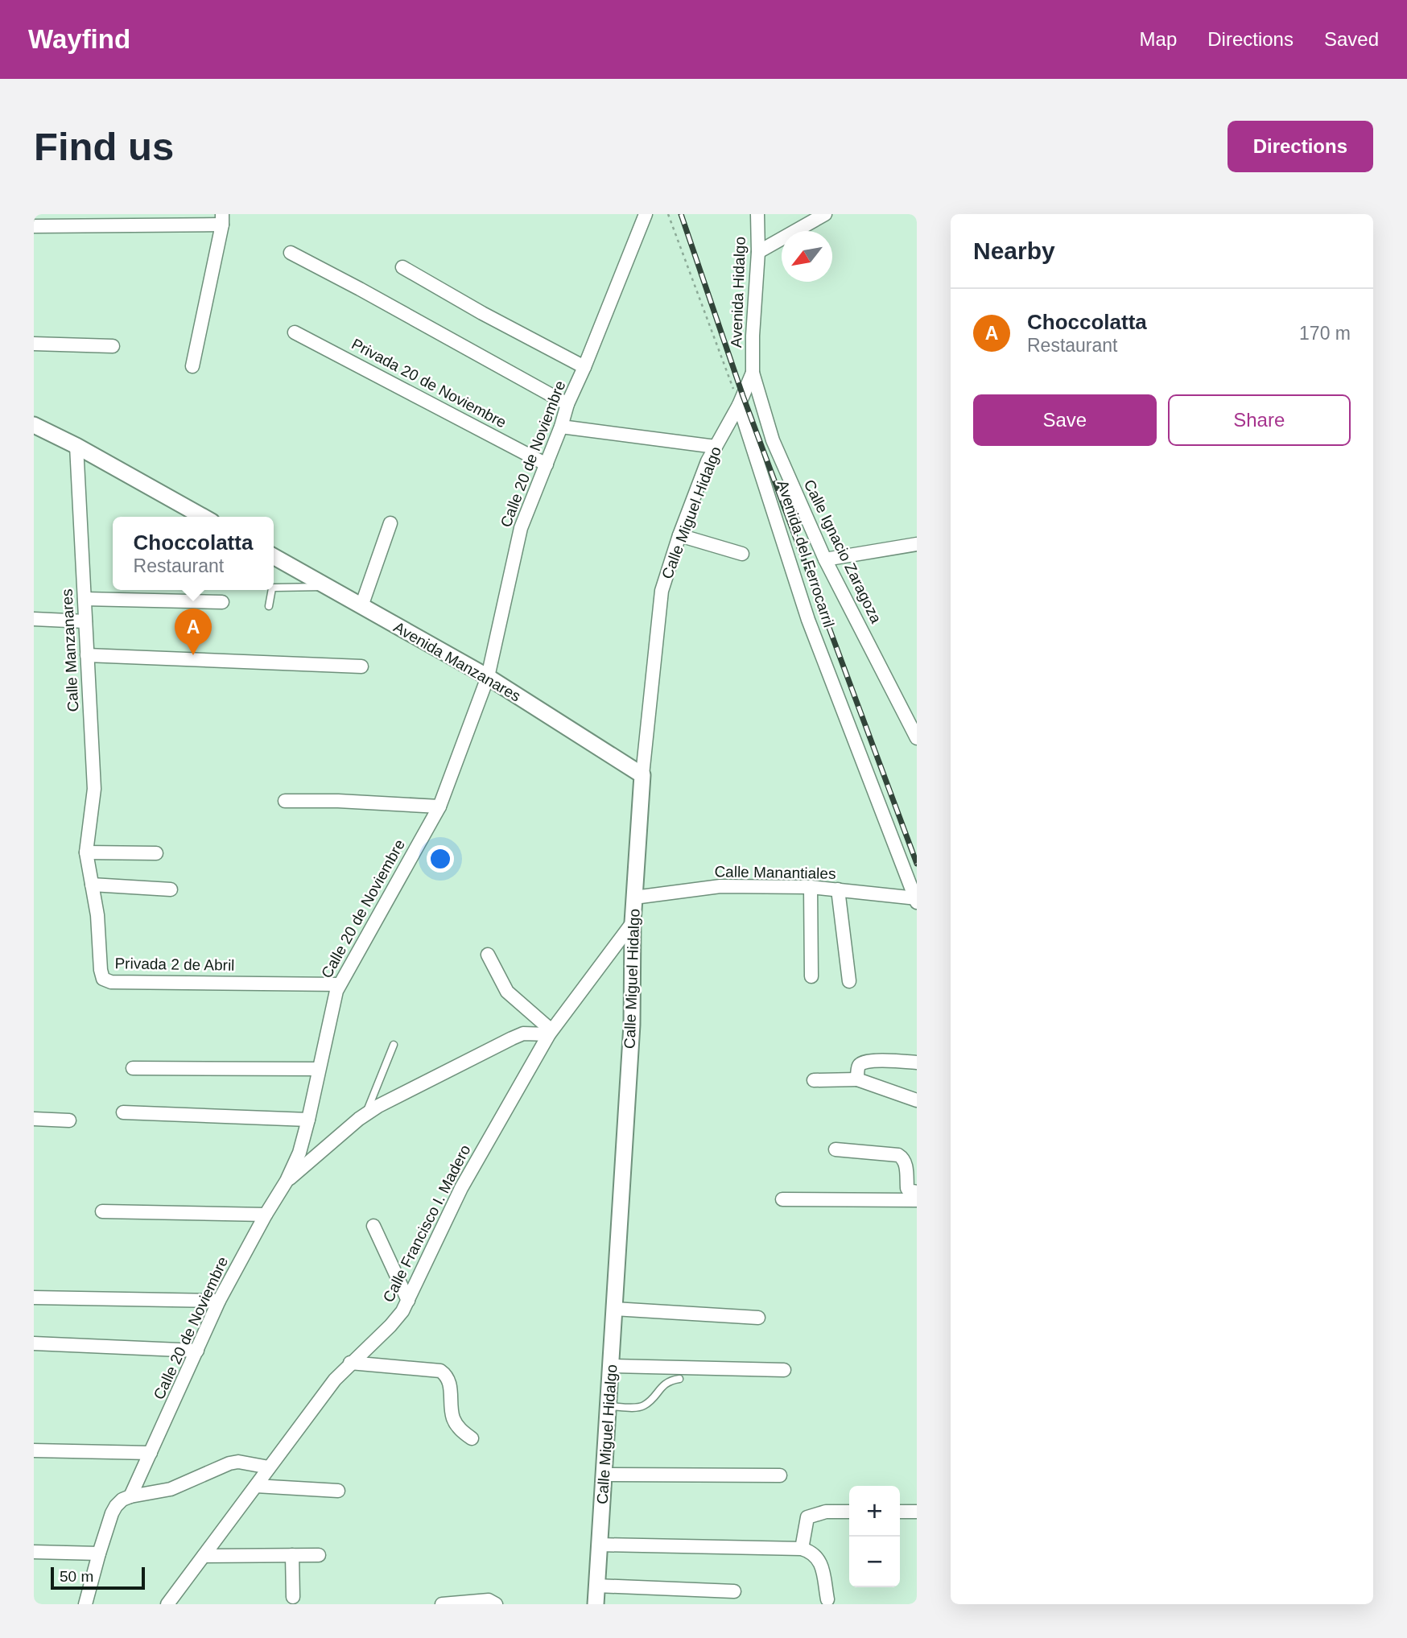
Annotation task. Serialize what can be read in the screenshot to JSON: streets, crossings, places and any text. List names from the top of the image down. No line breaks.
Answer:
{"streets":{"street":["Avenida Hidalgo","Privada 20 de Noviembre","Calle 20 de Noviembre","Calle Miguel Hidalgo","Calle Ignacio Zaragoza","Avenida del Ferrocarril","Calle Manzanares","Avenida Manzanares","Calle Manantiales","Privada 2 de Abril","Calle Francisco I. Madero"]},"crossings":[["Avenida Hidalgo","Calle Miguel Hidalgo"],["Avenida Hidalgo","Calle Ignacio Zaragoza"],["Privada 20 de Noviembre","Calle 20 de Noviembre"],["Calle 20 de Noviembre","Avenida Manzanares"],["Calle 20 de Noviembre","Privada 2 de Abril"],["Calle Miguel Hidalgo","Calle Ignacio Zaragoza"],["Calle Miguel Hidalgo","Avenida del Ferrocarril"],["Calle Miguel Hidalgo","Avenida Manzanares"],["Calle Miguel Hidalgo","Calle Manantiales"],["Calle Miguel Hidalgo","Calle Francisco I. Madero"],["Avenida del Ferrocarril","Calle Manantiales"],["Calle Manzanares","Privada 2 de Abril"]],"scale_bar":"50 m","north":"bottom left","page":{"header":"Wayfind","nav":["Map","Directions","Saved"],"buttons":["Directions",["Save","Share"]],"title":"Find us","heading":"Nearby","list":[{"mark":"A","name":"Choccolatta","note":"Restaurant","value":"170 m"}],"popup":["Choccolatta","Restaurant"],"pins":"A","map_buttons":["+","−"],"scale":"50 m"}}
